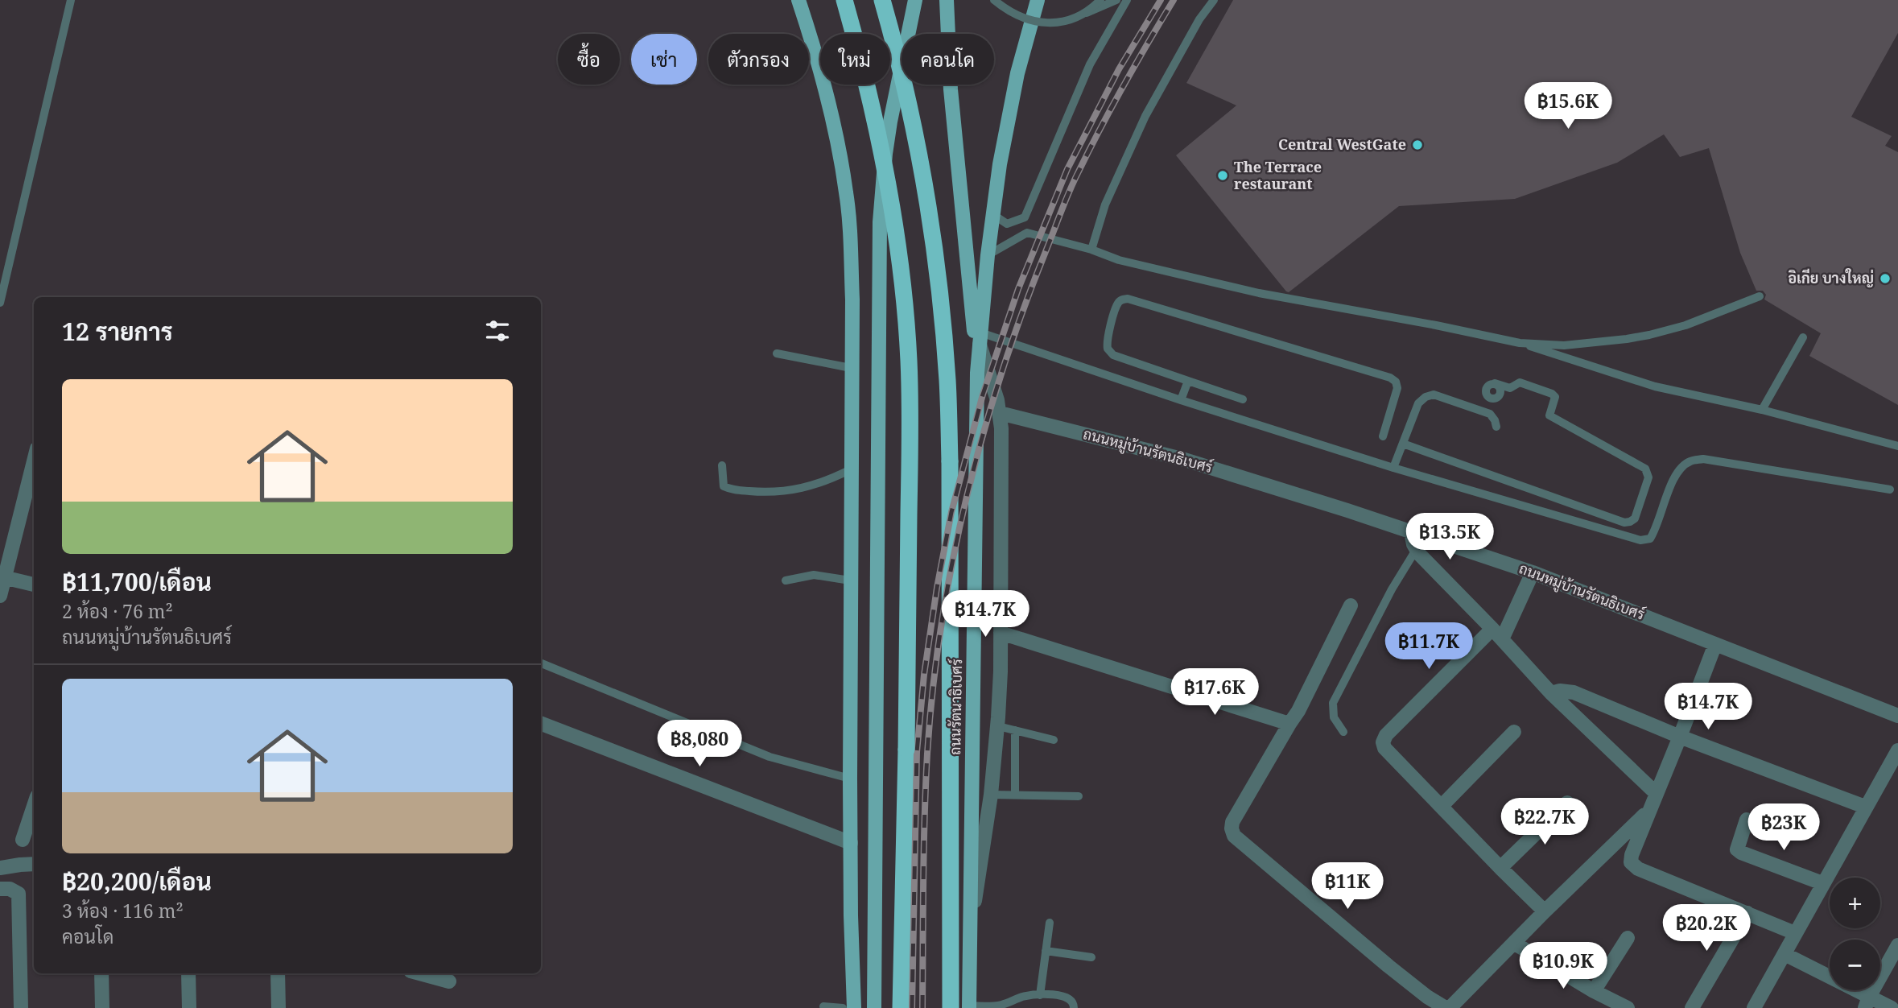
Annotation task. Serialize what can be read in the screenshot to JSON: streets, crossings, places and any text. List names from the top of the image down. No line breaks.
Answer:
{"streets":{"main road":["ถนนรัตนาธิเบศร์"],"street":["ถนนหมู่บ้านรัตนธิเบศร์"]},"places":["Central WestGate","The Terrace restaurant","อิเกีย บางใหญ่"],"page":{"chip":["ซื้อ","เช่า","ตัวกรอง","ใหม่","คอนโด"],"price":["฿15.6K","฿13.5K","฿14.7K","฿11.7K","฿17.6K","฿14.7K","฿8,080","฿22.7K","฿23K","฿11K","฿20.2K","฿10.9K"],"heading":"12 รายการ","list":[{"name":"฿11,700/เดือน","note":"2 ห้อง · 76 m² · ถนนหมู่บ้านรัตนธิเบศร์"},{"name":"฿20,200/เดือน","note":"3 ห้อง · 116 m² · คอนโด"}],"map_buttons":["+","−"]}}
